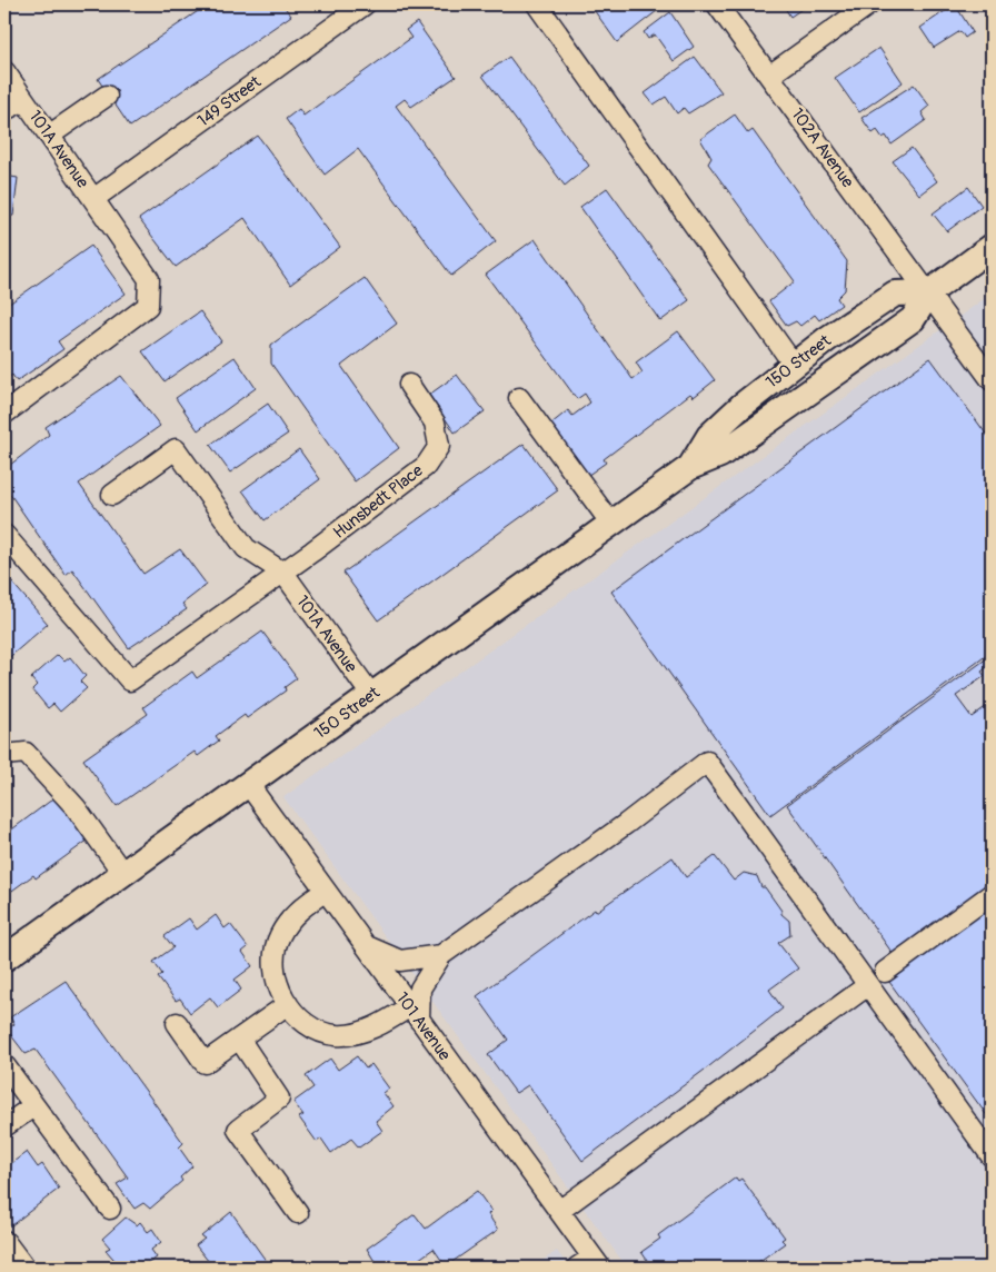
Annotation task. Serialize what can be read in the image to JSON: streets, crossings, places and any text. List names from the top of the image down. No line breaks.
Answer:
{"streets":{"main road":["150 Street"],"street":["149 Street","102A Avenue","101A Avenue","Hunsbedt Place","101 Avenue"]},"crossings":[["149 Street","101A Avenue"],["102A Avenue","150 Street"],["101A Avenue","150 Street"],["101A Avenue","Hunsbedt Place"],["150 Street","101 Avenue"]]}
